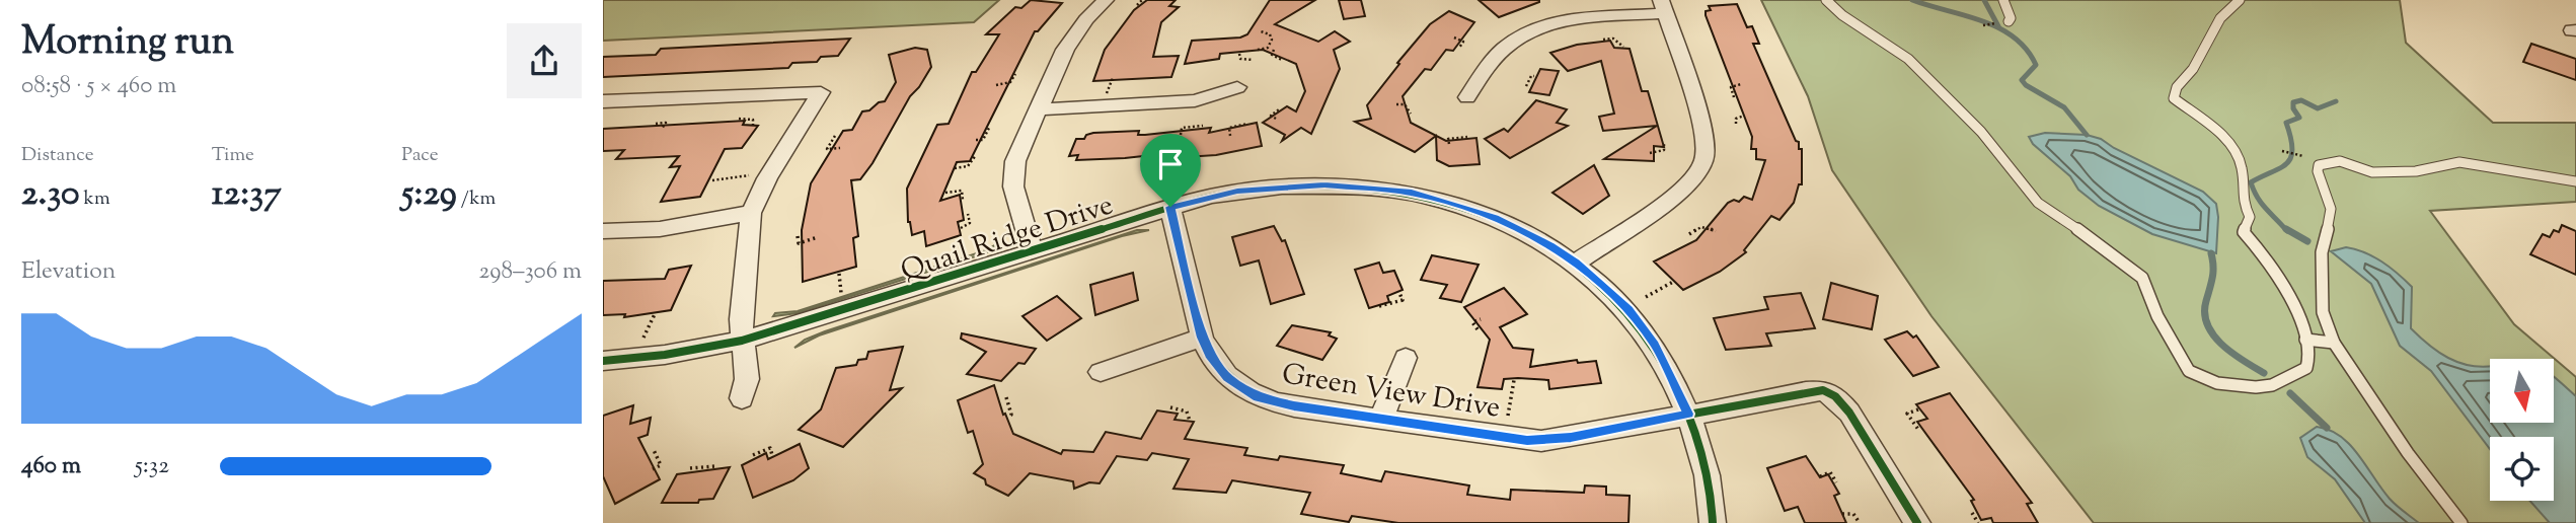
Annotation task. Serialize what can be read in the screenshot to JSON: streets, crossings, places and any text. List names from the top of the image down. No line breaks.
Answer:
{"streets":{"street":["Quail Ridge Drive","Green View Drive"]},"crossings":[["Quail Ridge Drive","Green View Drive"]],"north":"bottom","page":{"heading":["Morning run","08:58 · 5 × 460 m"],"stats":[["Distance","2.30 km"],["Time","12:37"],["Pace","5:29 /km"]],"chart":["Elevation","298–306 m"],"list":[{"name":"460 m","note":"5:32"}]}}
